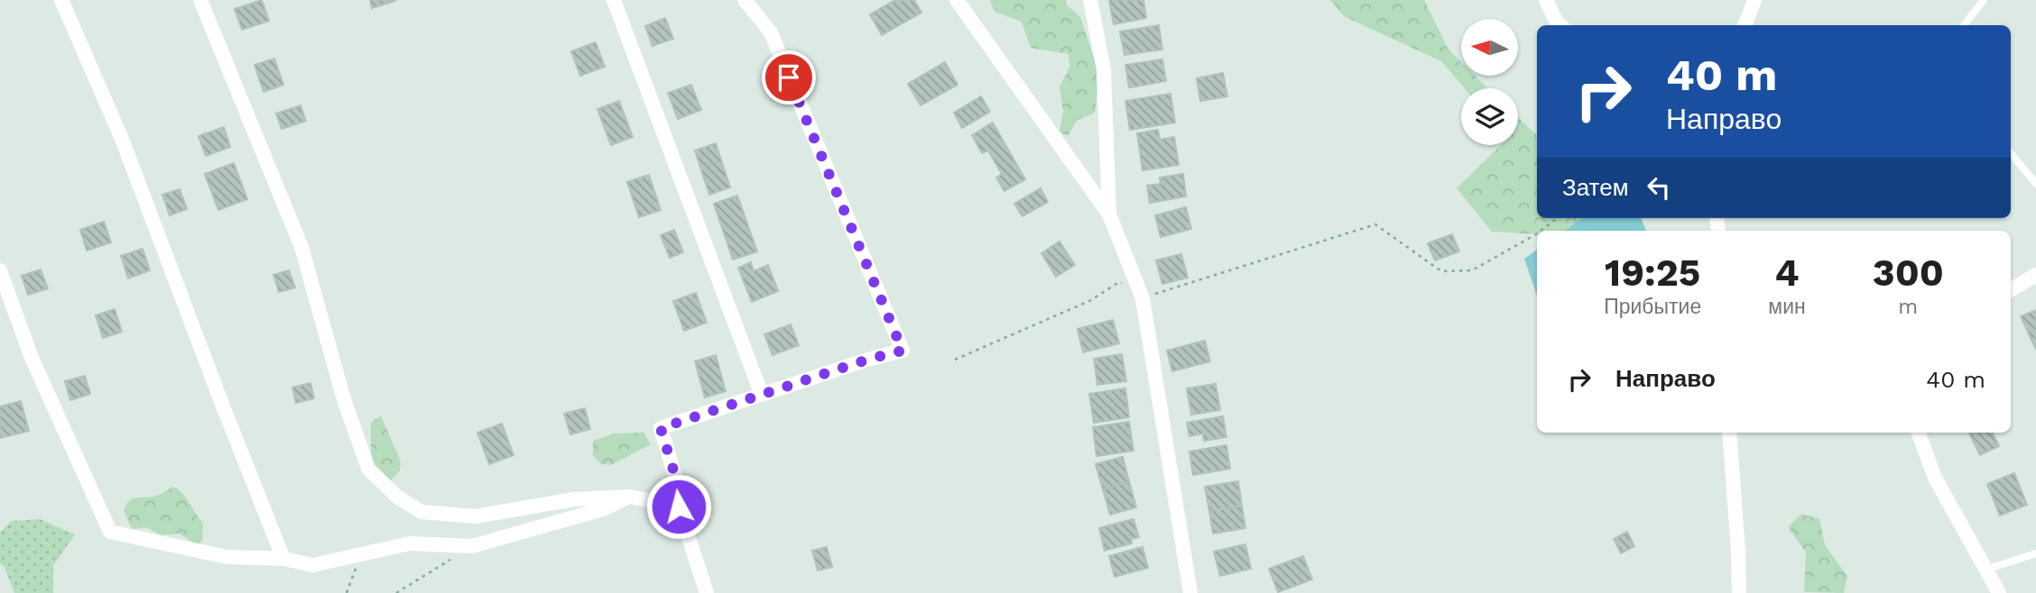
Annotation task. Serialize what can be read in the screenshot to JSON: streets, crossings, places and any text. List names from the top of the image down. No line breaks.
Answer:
{"north":"left","page":{"turn":["40 m","Направо"],"then":"Затем","eta":["19:25","Прибытие","4","мин","300","m"],"list":[{"name":"Направо","value":"40 m"}]}}
